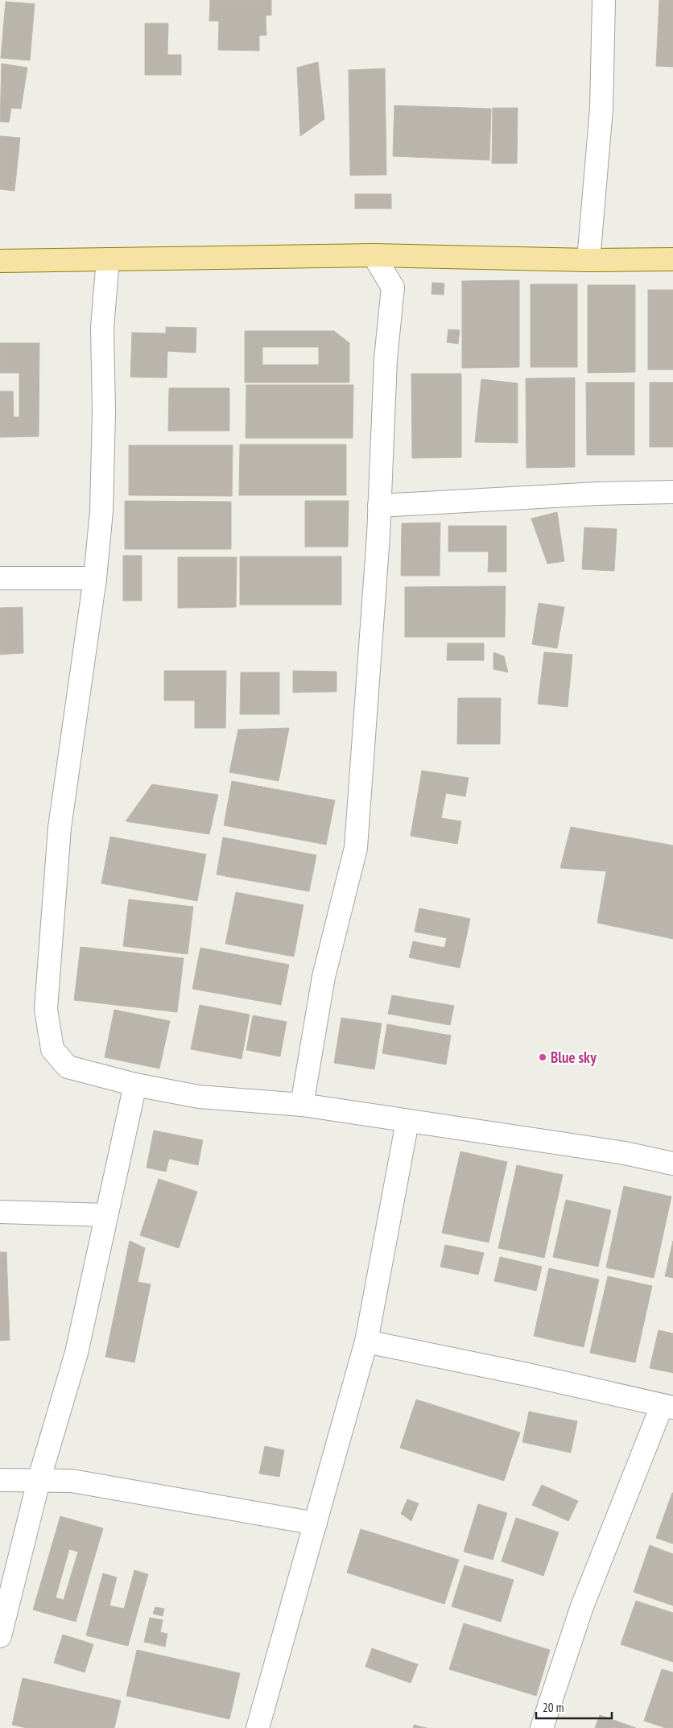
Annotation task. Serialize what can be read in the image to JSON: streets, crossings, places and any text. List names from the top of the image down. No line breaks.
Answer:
{"places":["Blue sky"],"scale_bar":"20 m"}
